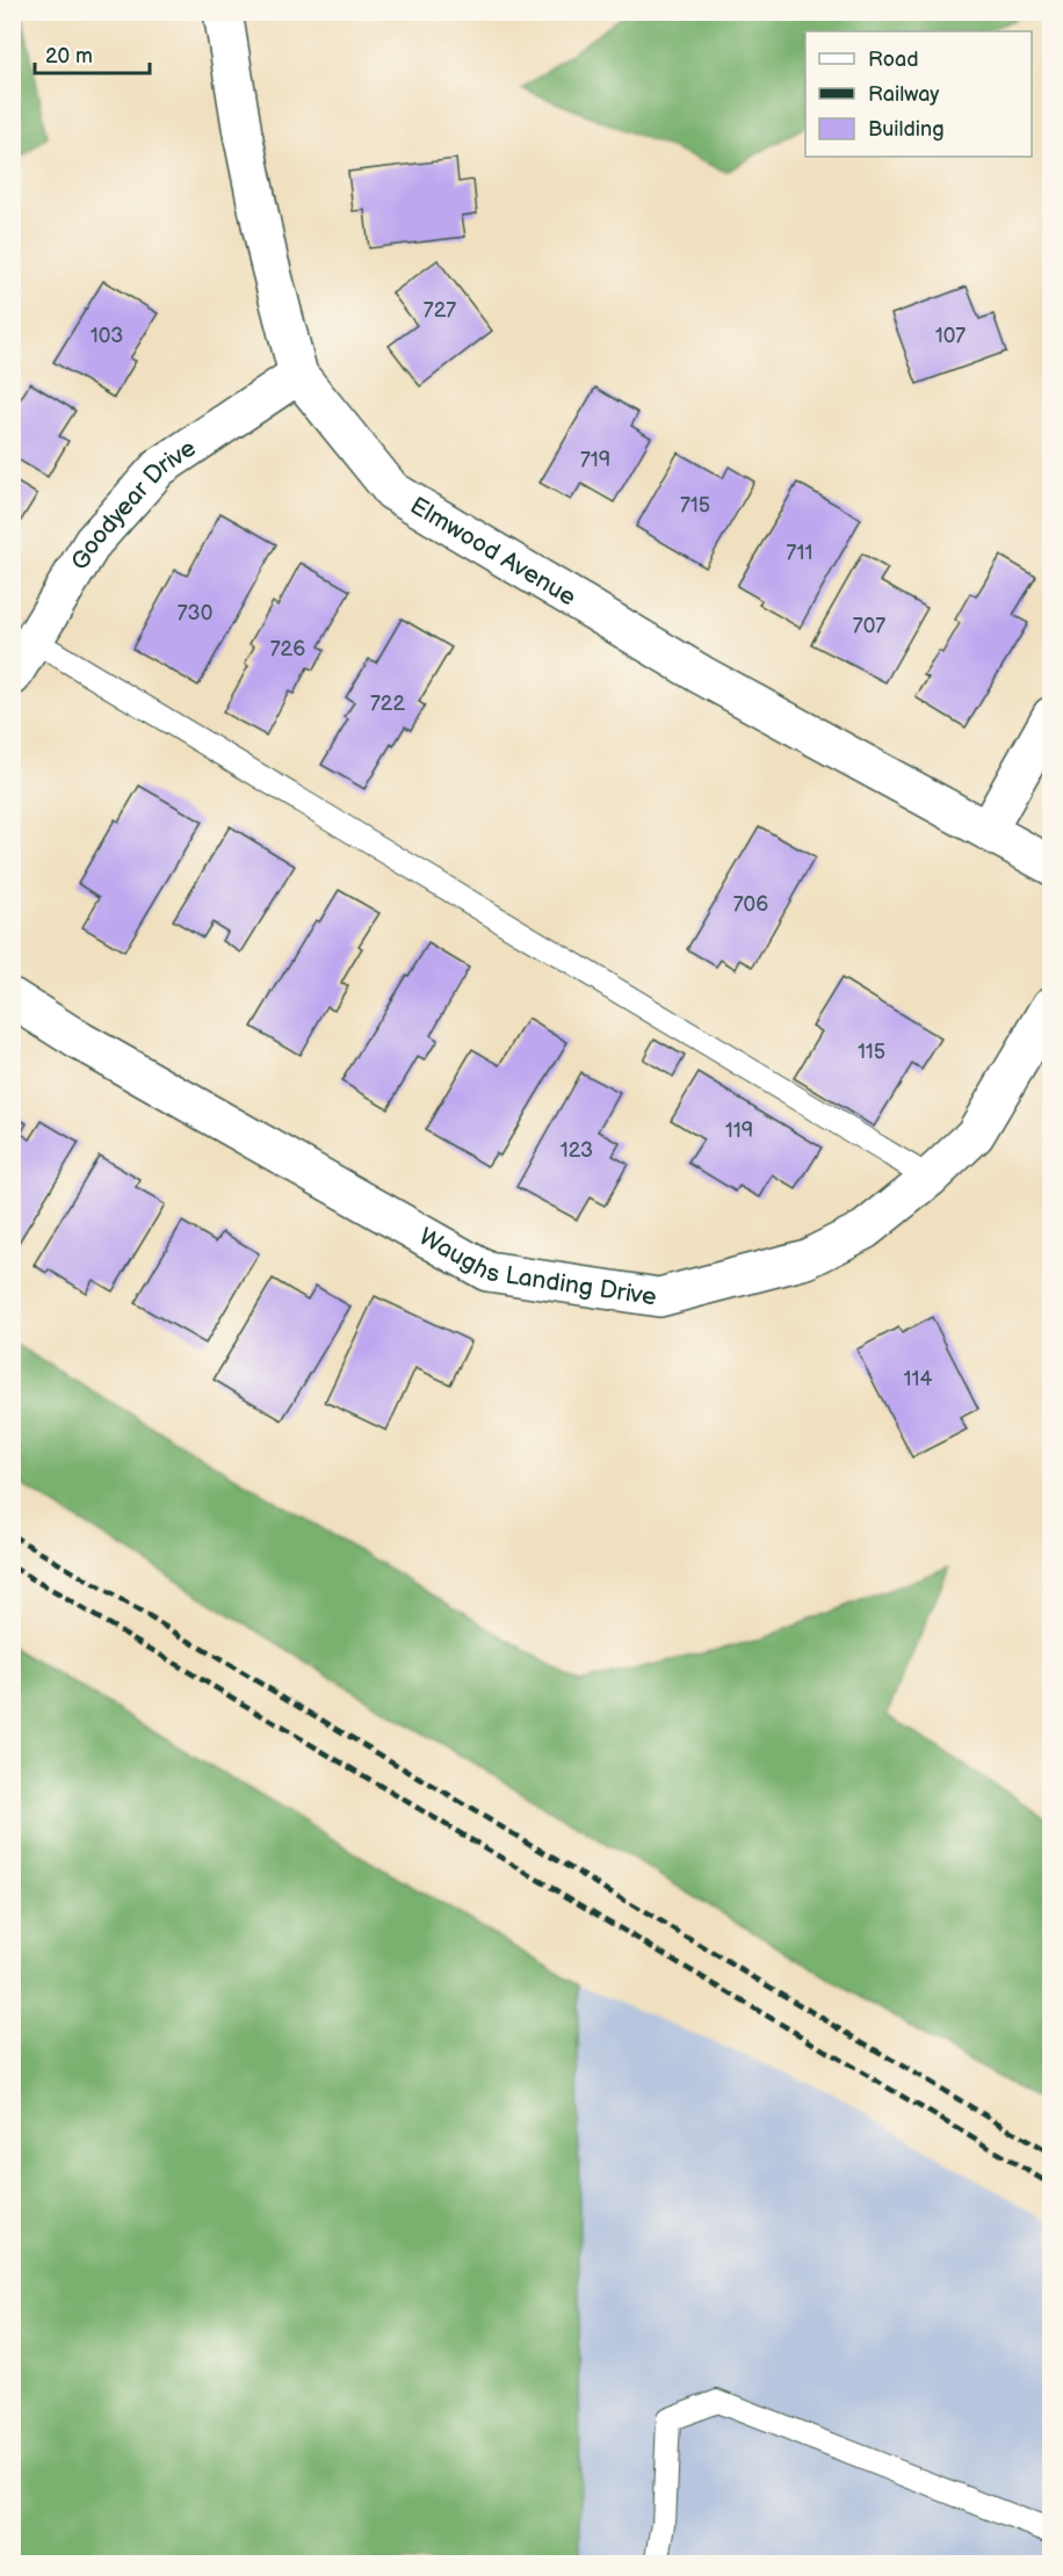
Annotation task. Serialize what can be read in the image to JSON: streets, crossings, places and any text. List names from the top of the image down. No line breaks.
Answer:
{"streets":{"street":["Goodyear Drive","Elmwood Avenue","Waughs Landing Drive"]},"crossings":[["Goodyear Drive","Elmwood Avenue"]],"house_numbers":["727","103","107","719","715","711","730","707","726","722","706","115","119","123","114"],"legend":["Road","Railway","Building"],"scale_bar":"20 m"}
